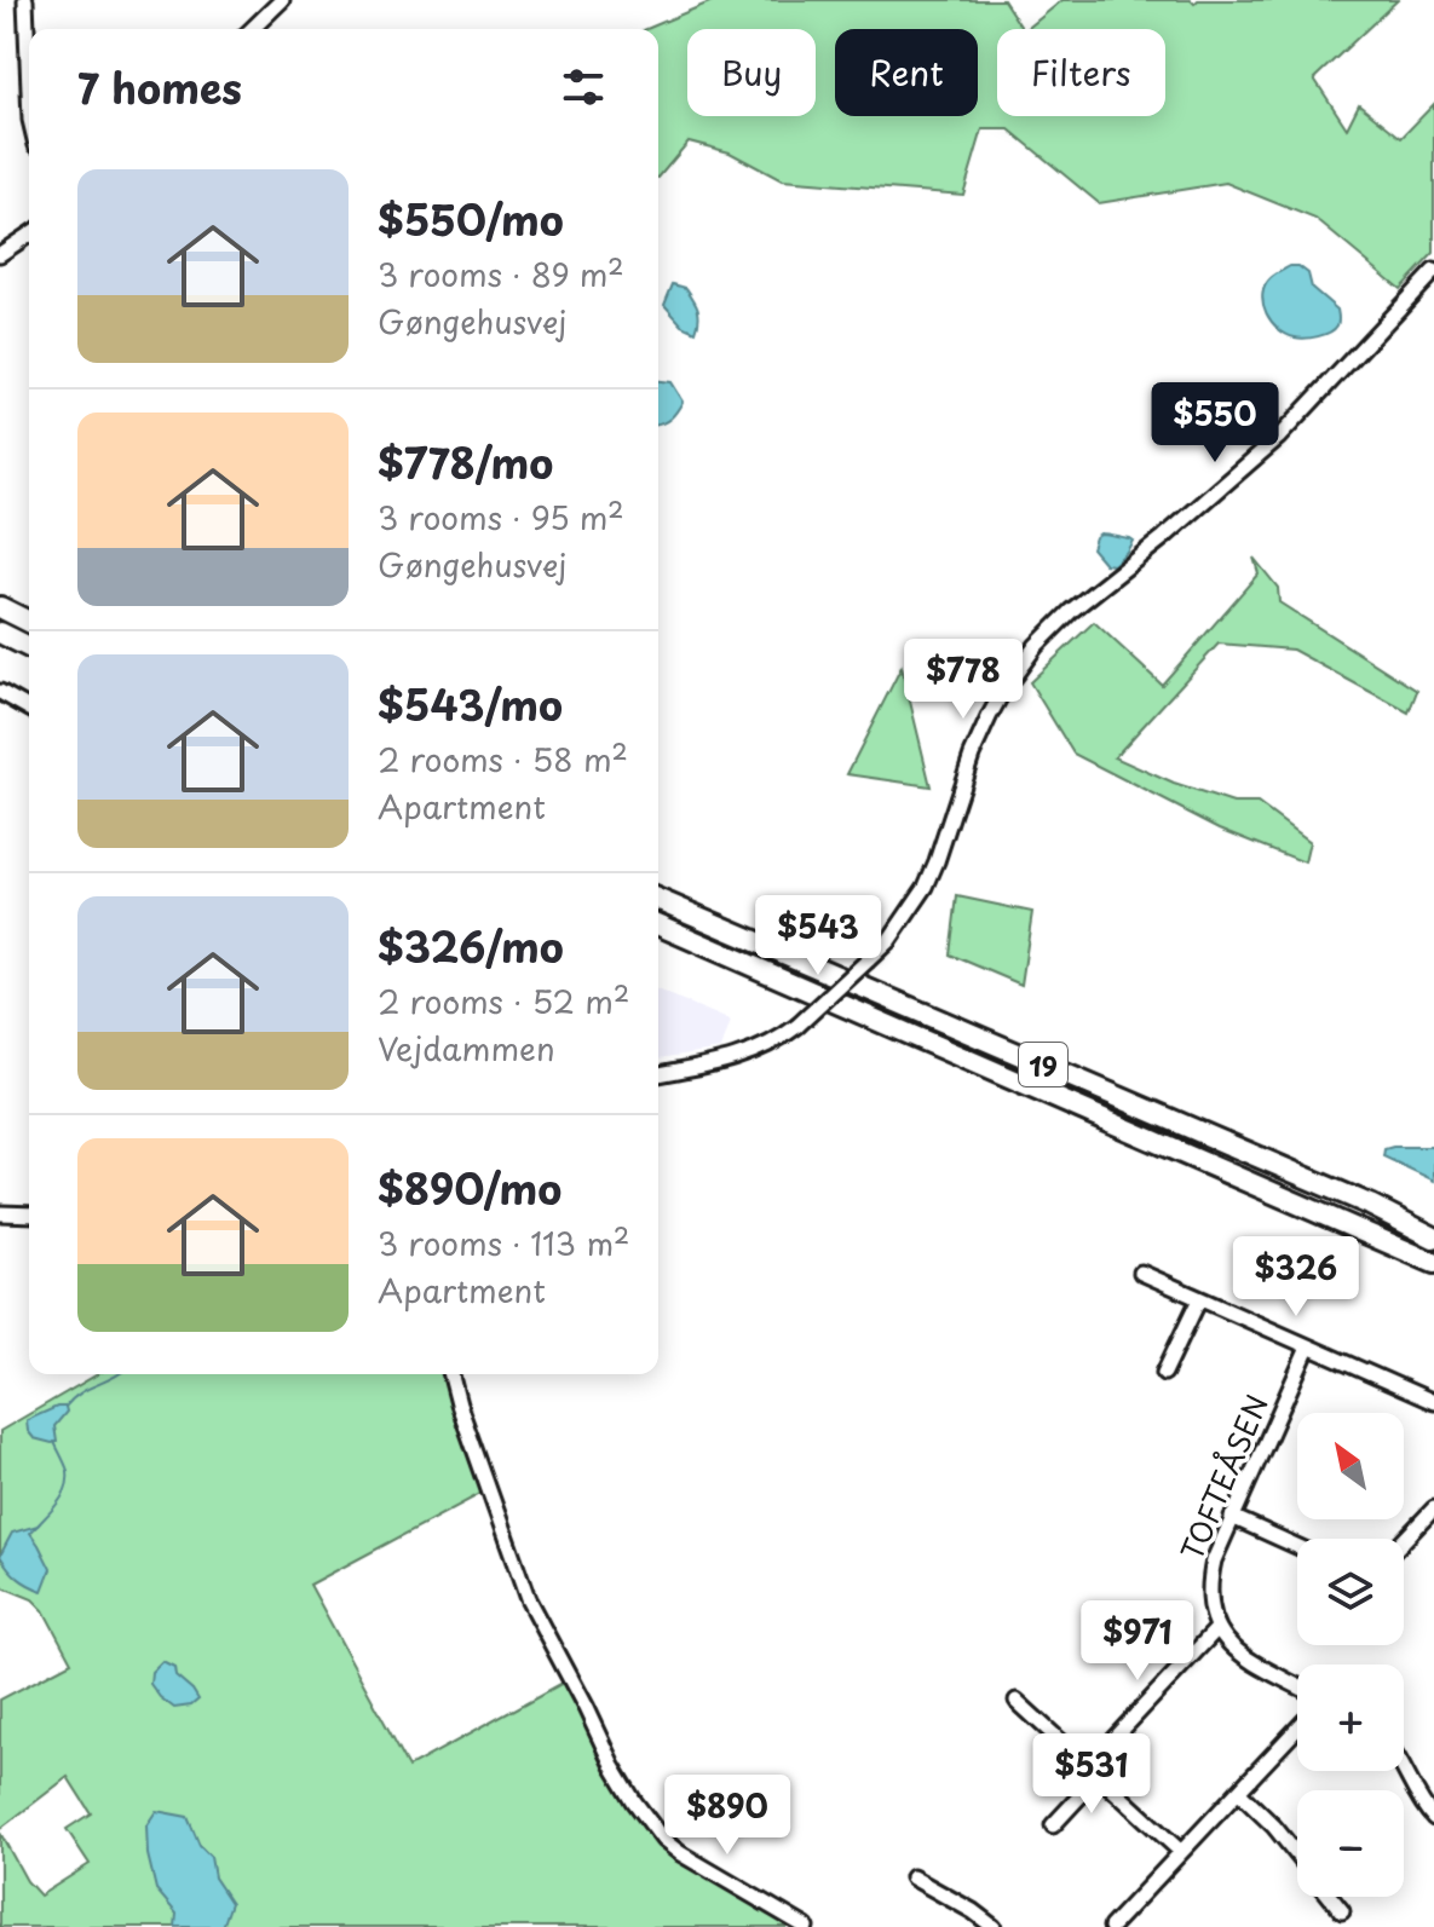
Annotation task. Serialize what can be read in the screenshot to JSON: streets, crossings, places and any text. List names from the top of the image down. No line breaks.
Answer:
{"streets":{"highway":["19"],"street":["TOFTEÅSEN"]},"north":"top left","page":{"chip":["Buy","Rent","Filters"],"heading":"7 homes","list":[{"name":"$550/mo","note":"3 rooms · 89 m² · Gøngehusvej"},{"name":"$778/mo","note":"3 rooms · 95 m² · Gøngehusvej"},{"name":"$543/mo","note":"2 rooms · 58 m² · Apartment"},{"name":"$326/mo","note":"2 rooms · 52 m² · Vejdammen"},{"name":"$890/mo","note":"3 rooms · 113 m² · Apartment"}],"price":["$550","$778","$543","$326","$971","$531","$890"],"map_buttons":["+","−"]}}
